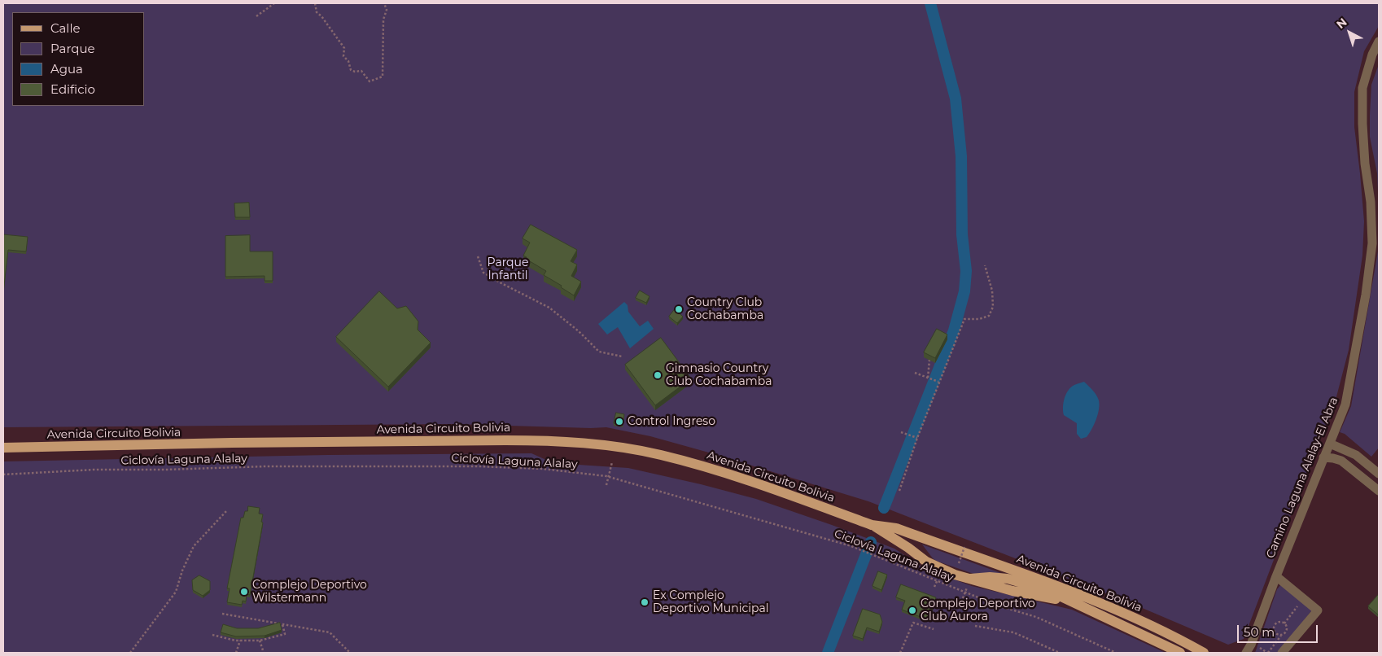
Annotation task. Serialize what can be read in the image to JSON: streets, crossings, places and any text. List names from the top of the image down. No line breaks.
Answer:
{"streets":{"main road":["Avenida Circuito Bolivia"],"street":["Camino Laguna Alalay-El Abra"],"path":["Ciclovía Laguna Alalay"]},"parks":["Parque Infantil"],"places":["Country Club Cochabamba","Gimnasio Country Club Cochabamba","Control Ingreso","Complejo Deportivo Wilstermann","Ex Complejo Deportivo Municipal","Complejo Deportivo Club Aurora"],"legend":["Calle","Parque","Agua","Edificio"],"scale_bar":"50 m","north":"top left"}
